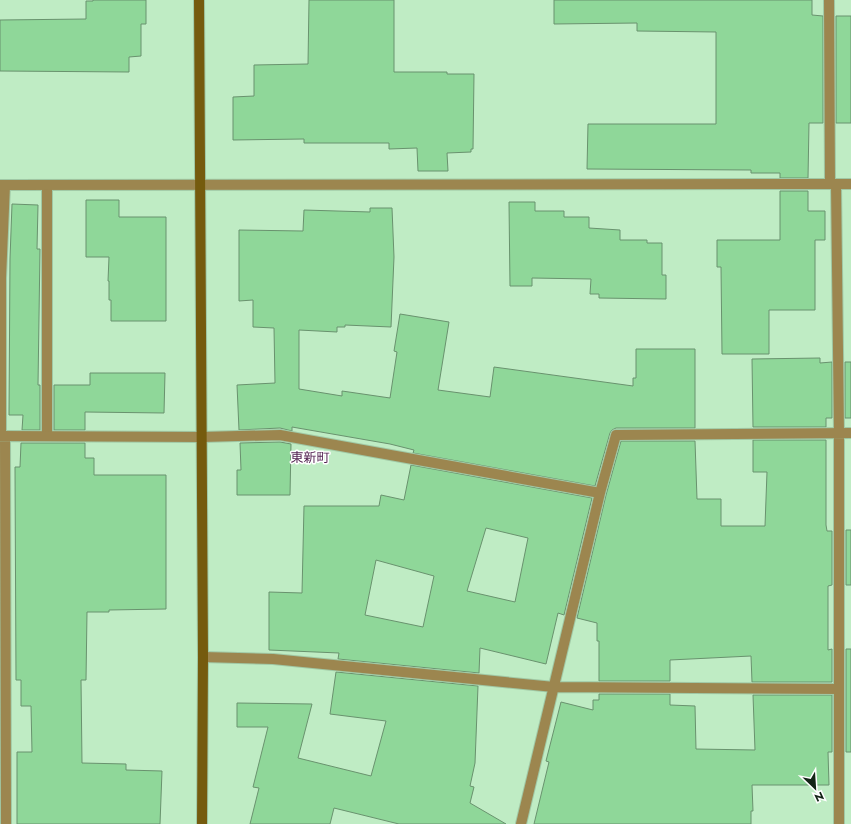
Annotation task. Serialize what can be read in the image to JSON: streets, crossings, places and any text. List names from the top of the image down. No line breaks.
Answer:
{"districts":["東新町"],"north":"bottom right"}
